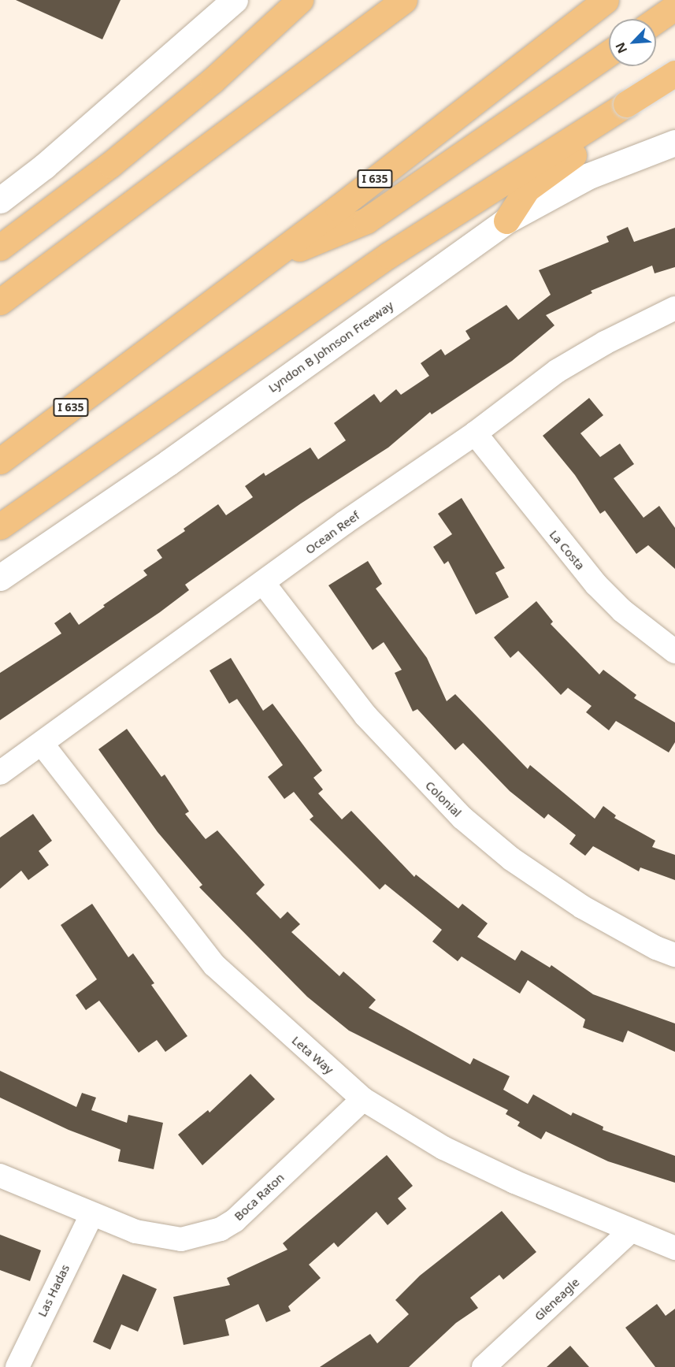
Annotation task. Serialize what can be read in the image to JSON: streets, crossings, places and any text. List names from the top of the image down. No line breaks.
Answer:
{"streets":{"highway":["I 635"],"main road":["Lyndon B Johnson Freeway"],"street":["Ocean Reef","La Costa","Colonial","Leta Way","Boca Raton","Las Hadas","Gleneagle"]},"crossings":[["Ocean Reef","La Costa"],["Ocean Reef","Colonial"],["Ocean Reef","Leta Way"],["Leta Way","Boca Raton"],["Leta Way","Gleneagle"],["Boca Raton","Las Hadas"]],"north":"bottom left"}
